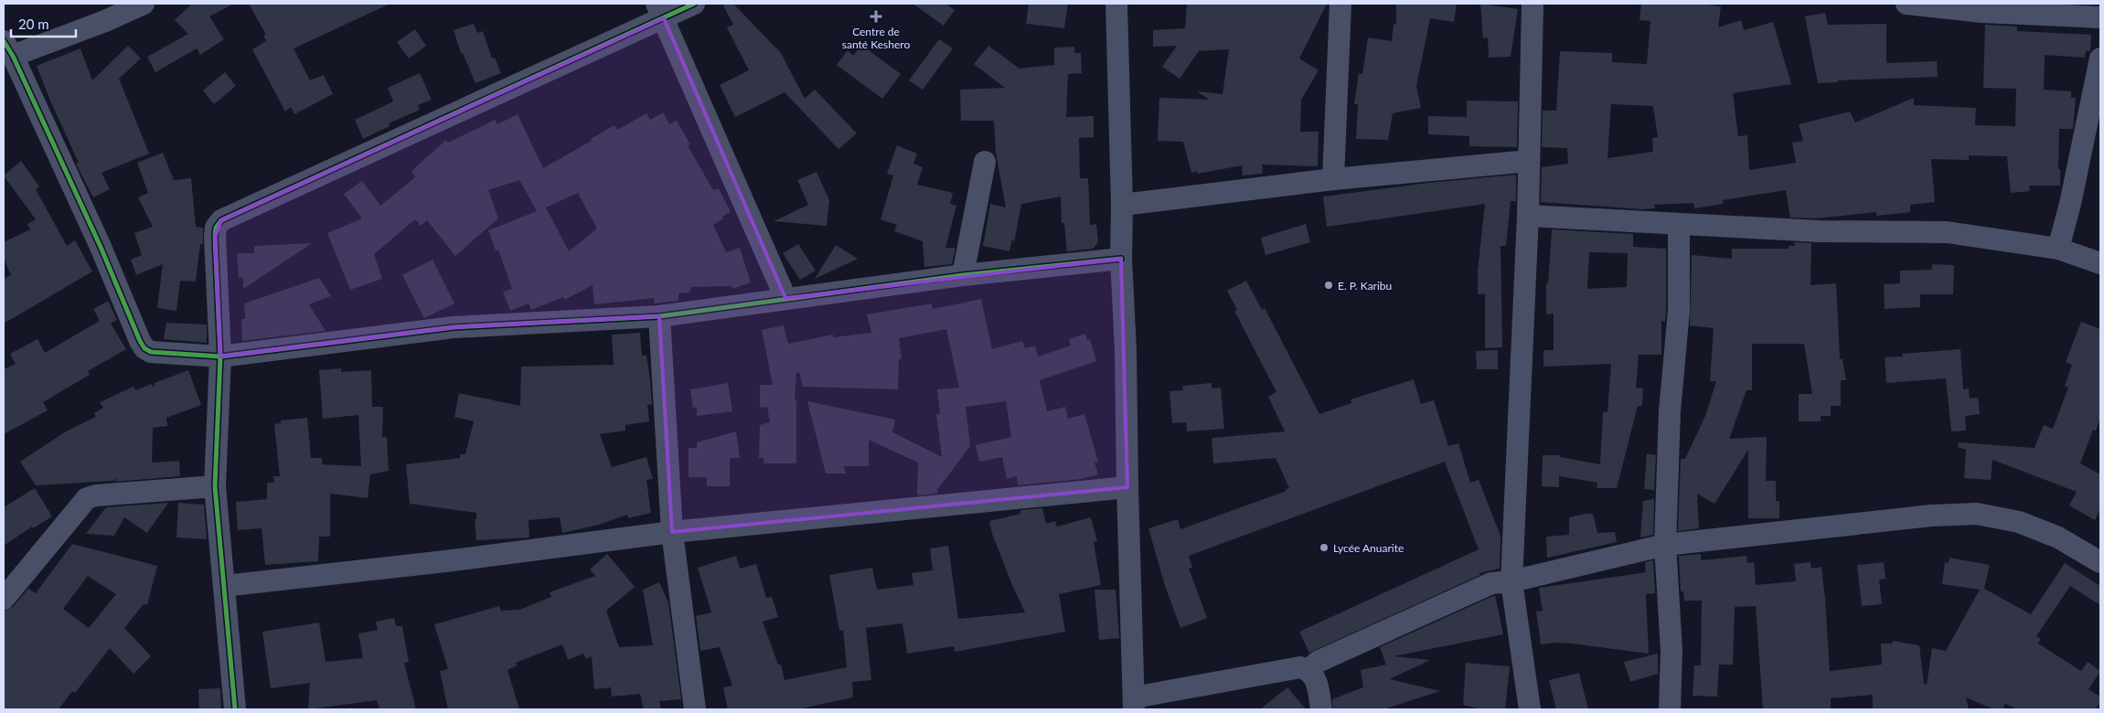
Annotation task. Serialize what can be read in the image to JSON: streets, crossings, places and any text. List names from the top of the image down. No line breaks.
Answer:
{"places":{"health":["Centre de santé Keshero"],"other":["E. P. Karibu","Lycée Anuarite"]},"scale_bar":"20 m"}
